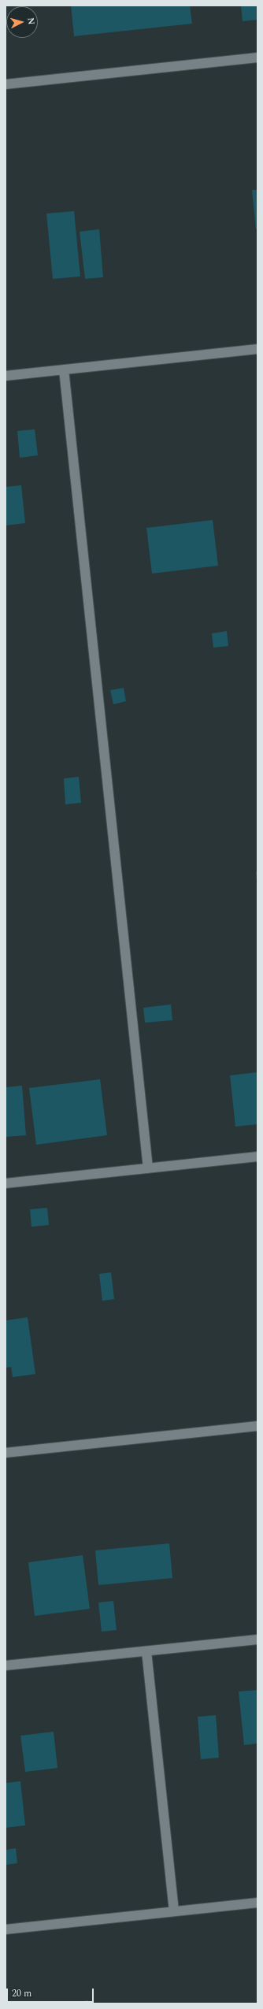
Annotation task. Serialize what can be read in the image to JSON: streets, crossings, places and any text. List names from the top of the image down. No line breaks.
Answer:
{"scale_bar":"20 m","north":"right"}
